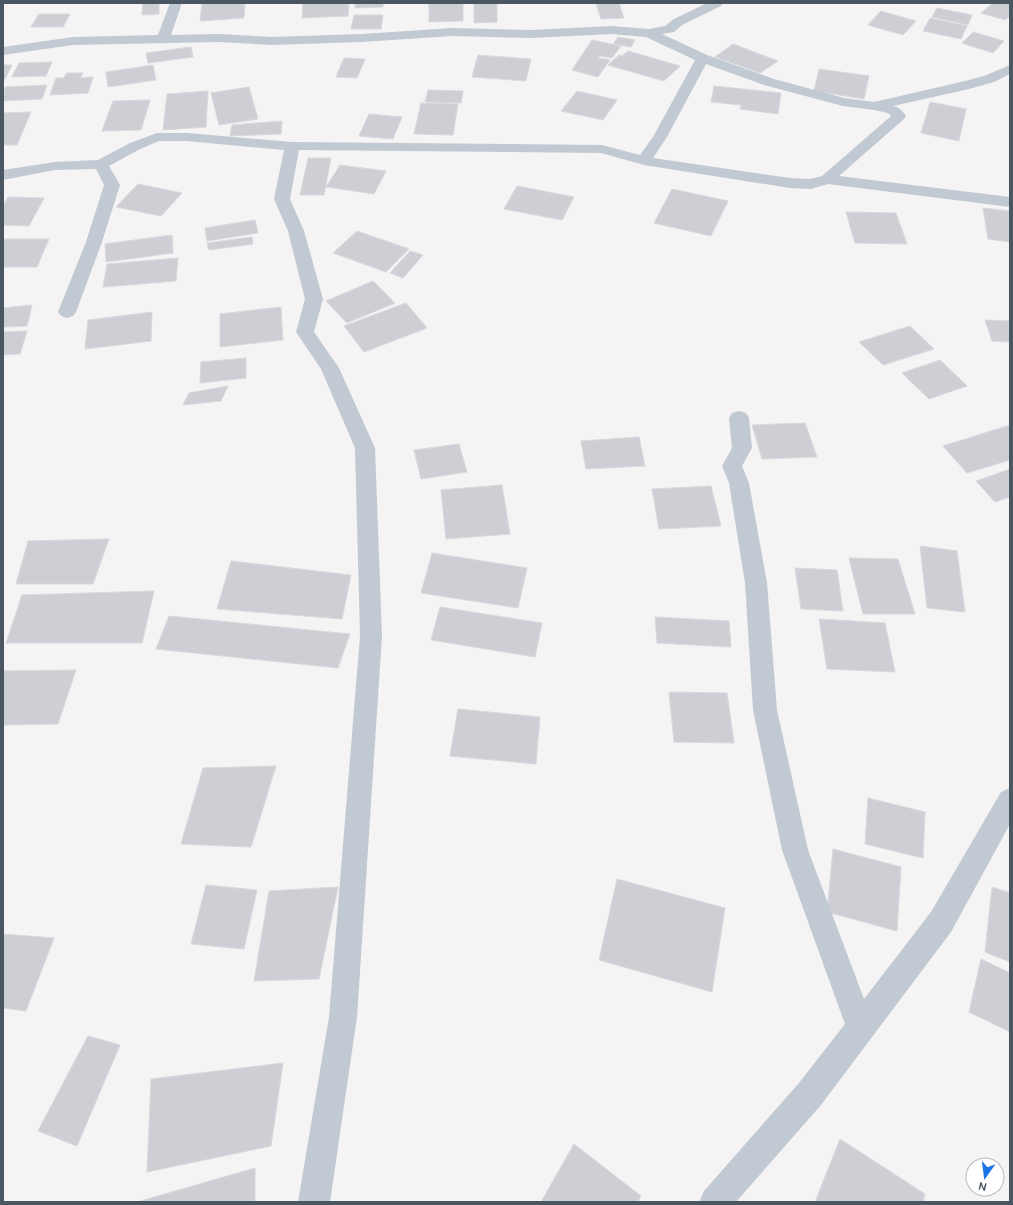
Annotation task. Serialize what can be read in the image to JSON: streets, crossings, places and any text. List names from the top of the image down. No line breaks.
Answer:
{"north":"bottom"}
